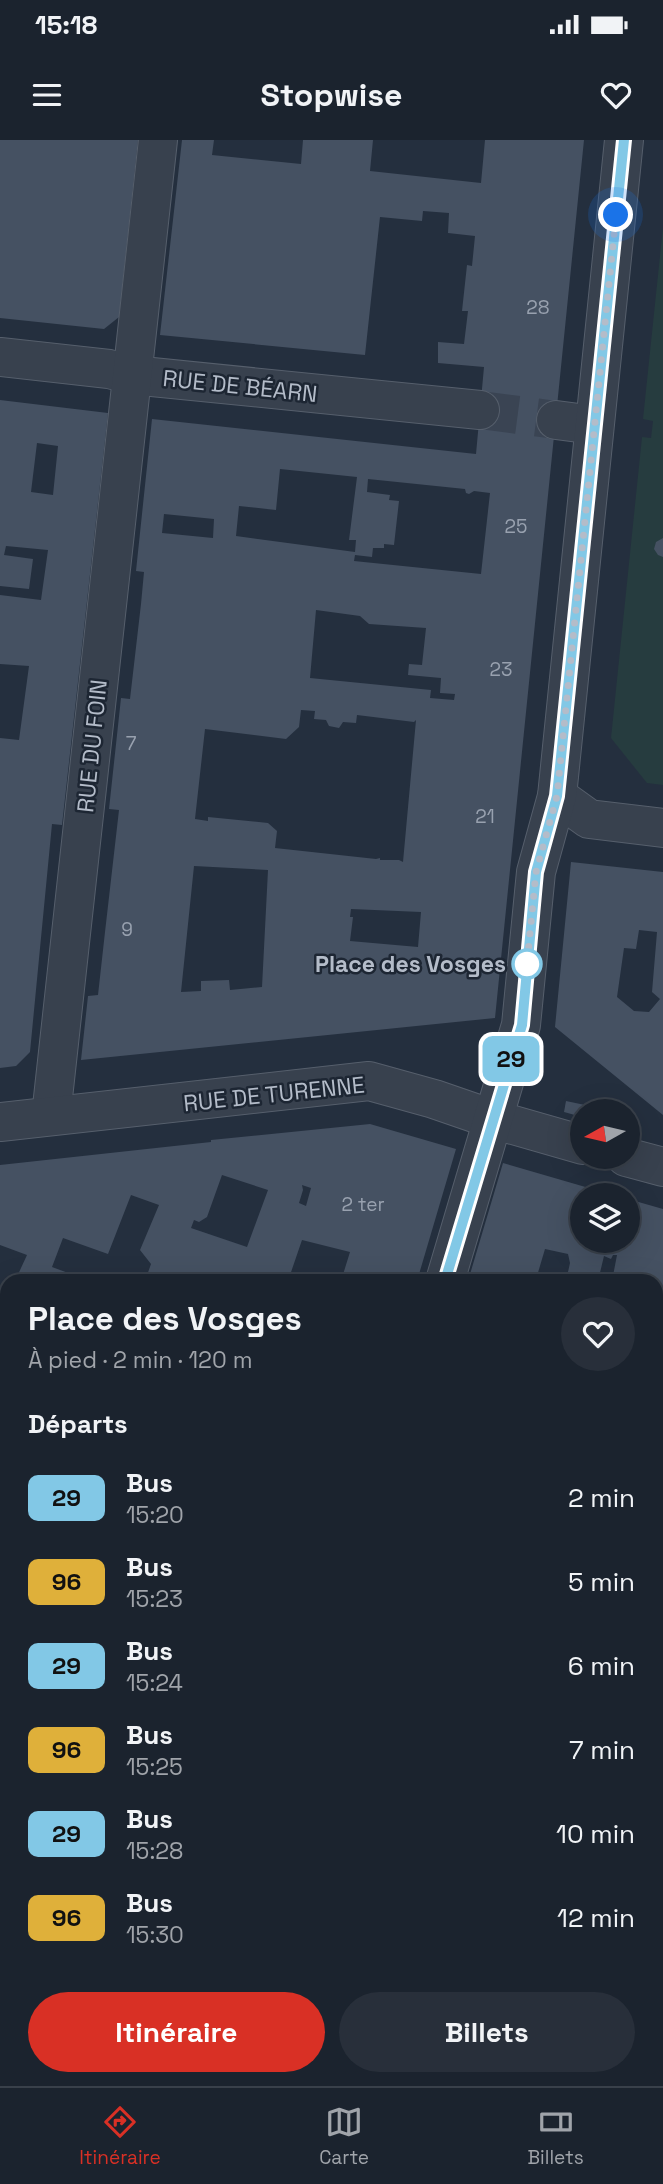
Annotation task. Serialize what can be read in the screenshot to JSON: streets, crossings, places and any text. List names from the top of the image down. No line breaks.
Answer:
{"streets":{"street":["RUE DE BÉARN","RUE DU FOIN","RUE DE TURENNE"]},"crossings":[["RUE DE BÉARN","RUE DU FOIN"],["RUE DU FOIN","RUE DE TURENNE"]],"places":["Place des Vosges"],"lines":["bus line 29"],"house_numbers":["28","25","23","7","21","9","2 ter"],"north":"left","page":{"status":"15:18","header":"Stopwise","on_map":"29","heading":[["Place des Vosges","À pied · 2 min · 120 m"],"Départs"],"list":[{"mark":"29","name":"Bus","note":"15:20","value":"2 min"},{"mark":"96","name":"Bus","note":"15:23","value":"5 min"},{"mark":"29","name":"Bus","note":"15:24","value":"6 min"},{"mark":"96","name":"Bus","note":"15:25","value":"7 min"},{"mark":"29","name":"Bus","note":"15:28","value":"10 min"},{"mark":"96","name":"Bus","note":"15:30","value":"12 min"}],"buttons":["Itinéraire","Billets"],"tabs":["Itinéraire","Carte","Billets"]}}
